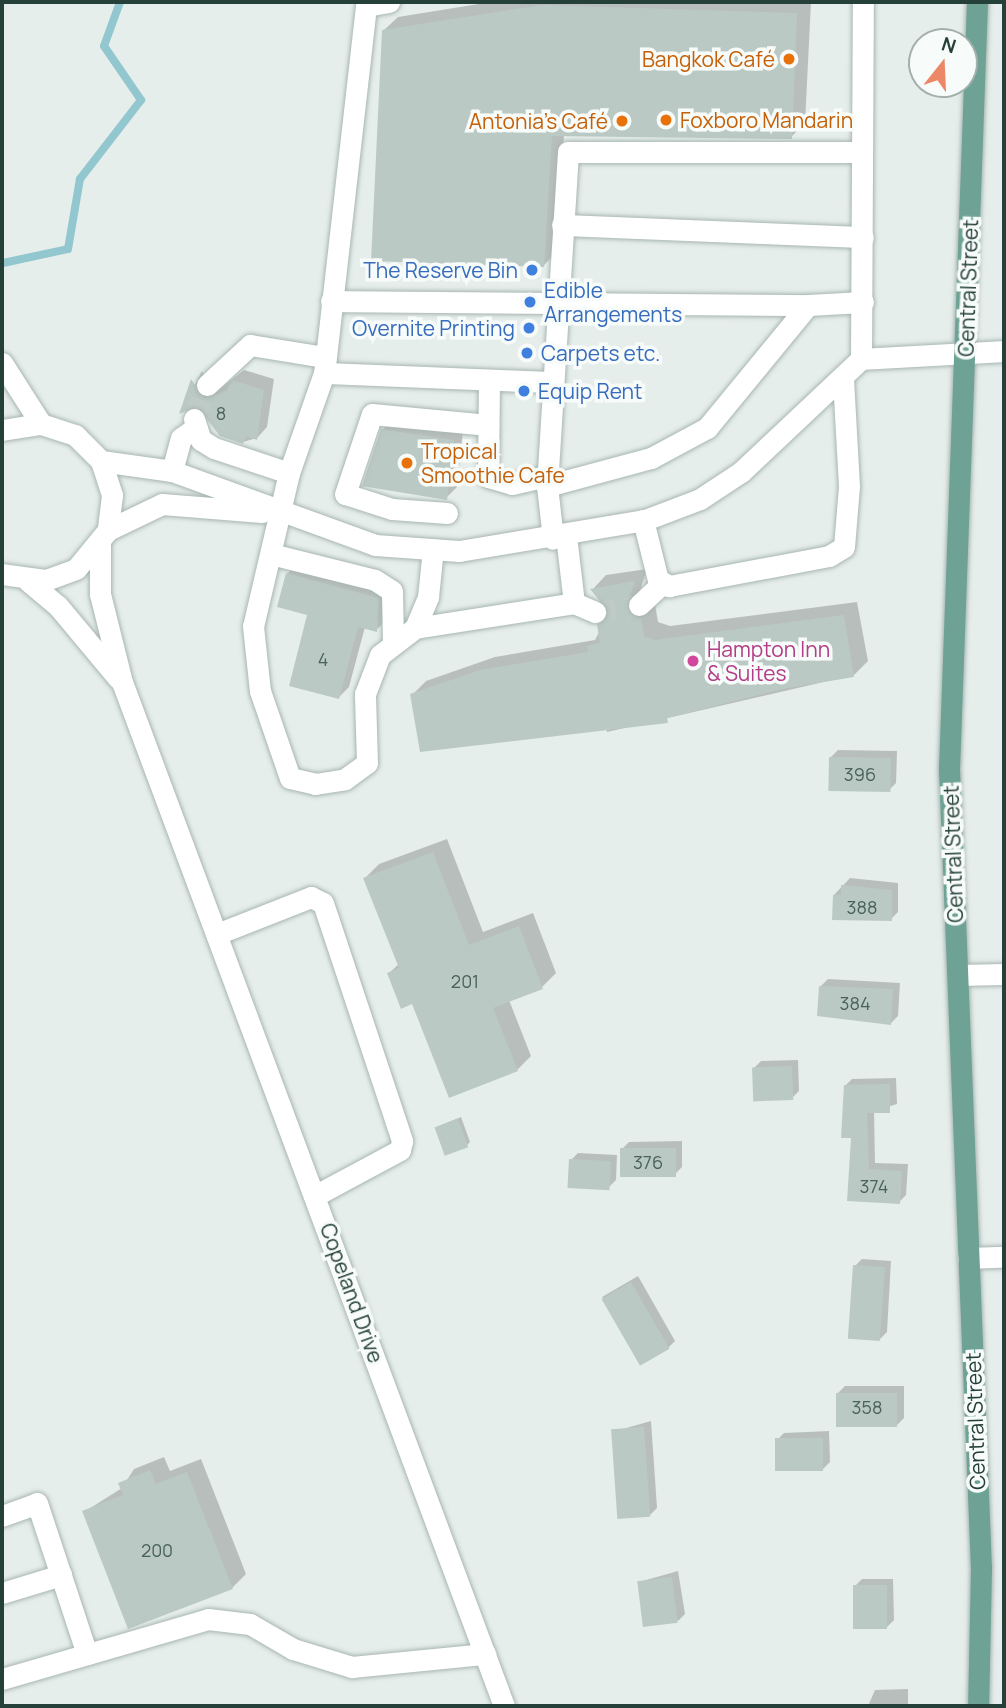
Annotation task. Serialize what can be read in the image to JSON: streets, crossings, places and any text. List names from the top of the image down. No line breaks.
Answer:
{"streets":{"main road":["Central Street"],"street":["Copeland Drive"]},"places":["Bangkok Café","Foxboro Mandarin","Antonia's Café","The Reserve Bin","Edible Arrangements","Overnite Printing","Carpets etc.","Equip Rent","Tropical Smoothie Cafe","Hampton Inn & Suites"],"house_numbers":["8","4","396","388","201","384","376","374","358","200"],"north":"top"}
